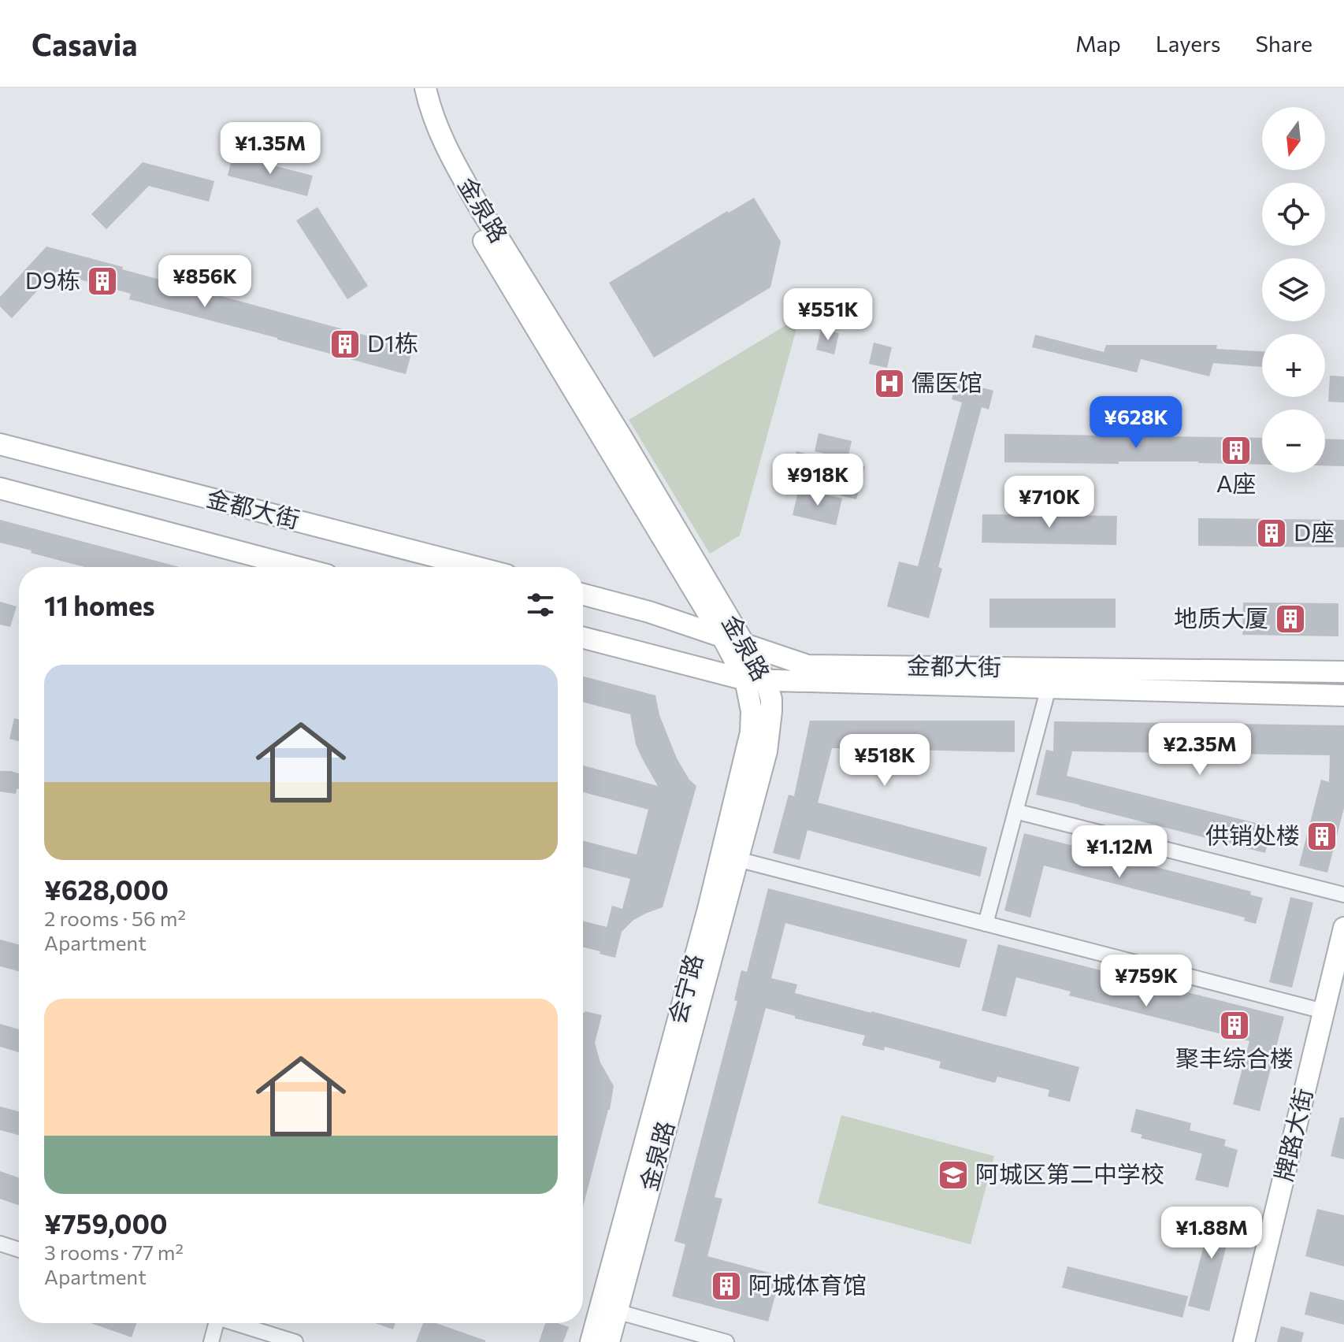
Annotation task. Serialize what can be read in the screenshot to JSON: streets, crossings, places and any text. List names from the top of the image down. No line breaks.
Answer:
{"streets":{"main road":["金泉路","金都大街","会宁路","牌路大街"]},"crossings":[["金泉路","金都大街"],["金泉路","会宁路"],["金都大街","会宁路"]],"places":{"building":["D9栋","D1栋","A座","D座","地质大厦","供销处楼","聚丰综合楼","阿城体育馆"],"hospital":["儒医馆"],"school or university":["阿城区第二中学校"]},"north":"bottom","page":{"header":"Casavia","nav":["Map","Layers","Share"],"map_buttons":["+","−"],"price":["¥1.35M","¥856K","¥551K","¥628K","¥918K","¥710K","¥2.35M","¥518K","¥1.12M","¥759K","¥1.88M"],"heading":"11 homes","list":[{"name":"¥628,000","note":"2 rooms · 56 m² · Apartment"},{"name":"¥759,000","note":"3 rooms · 77 m² · Apartment"}]}}
